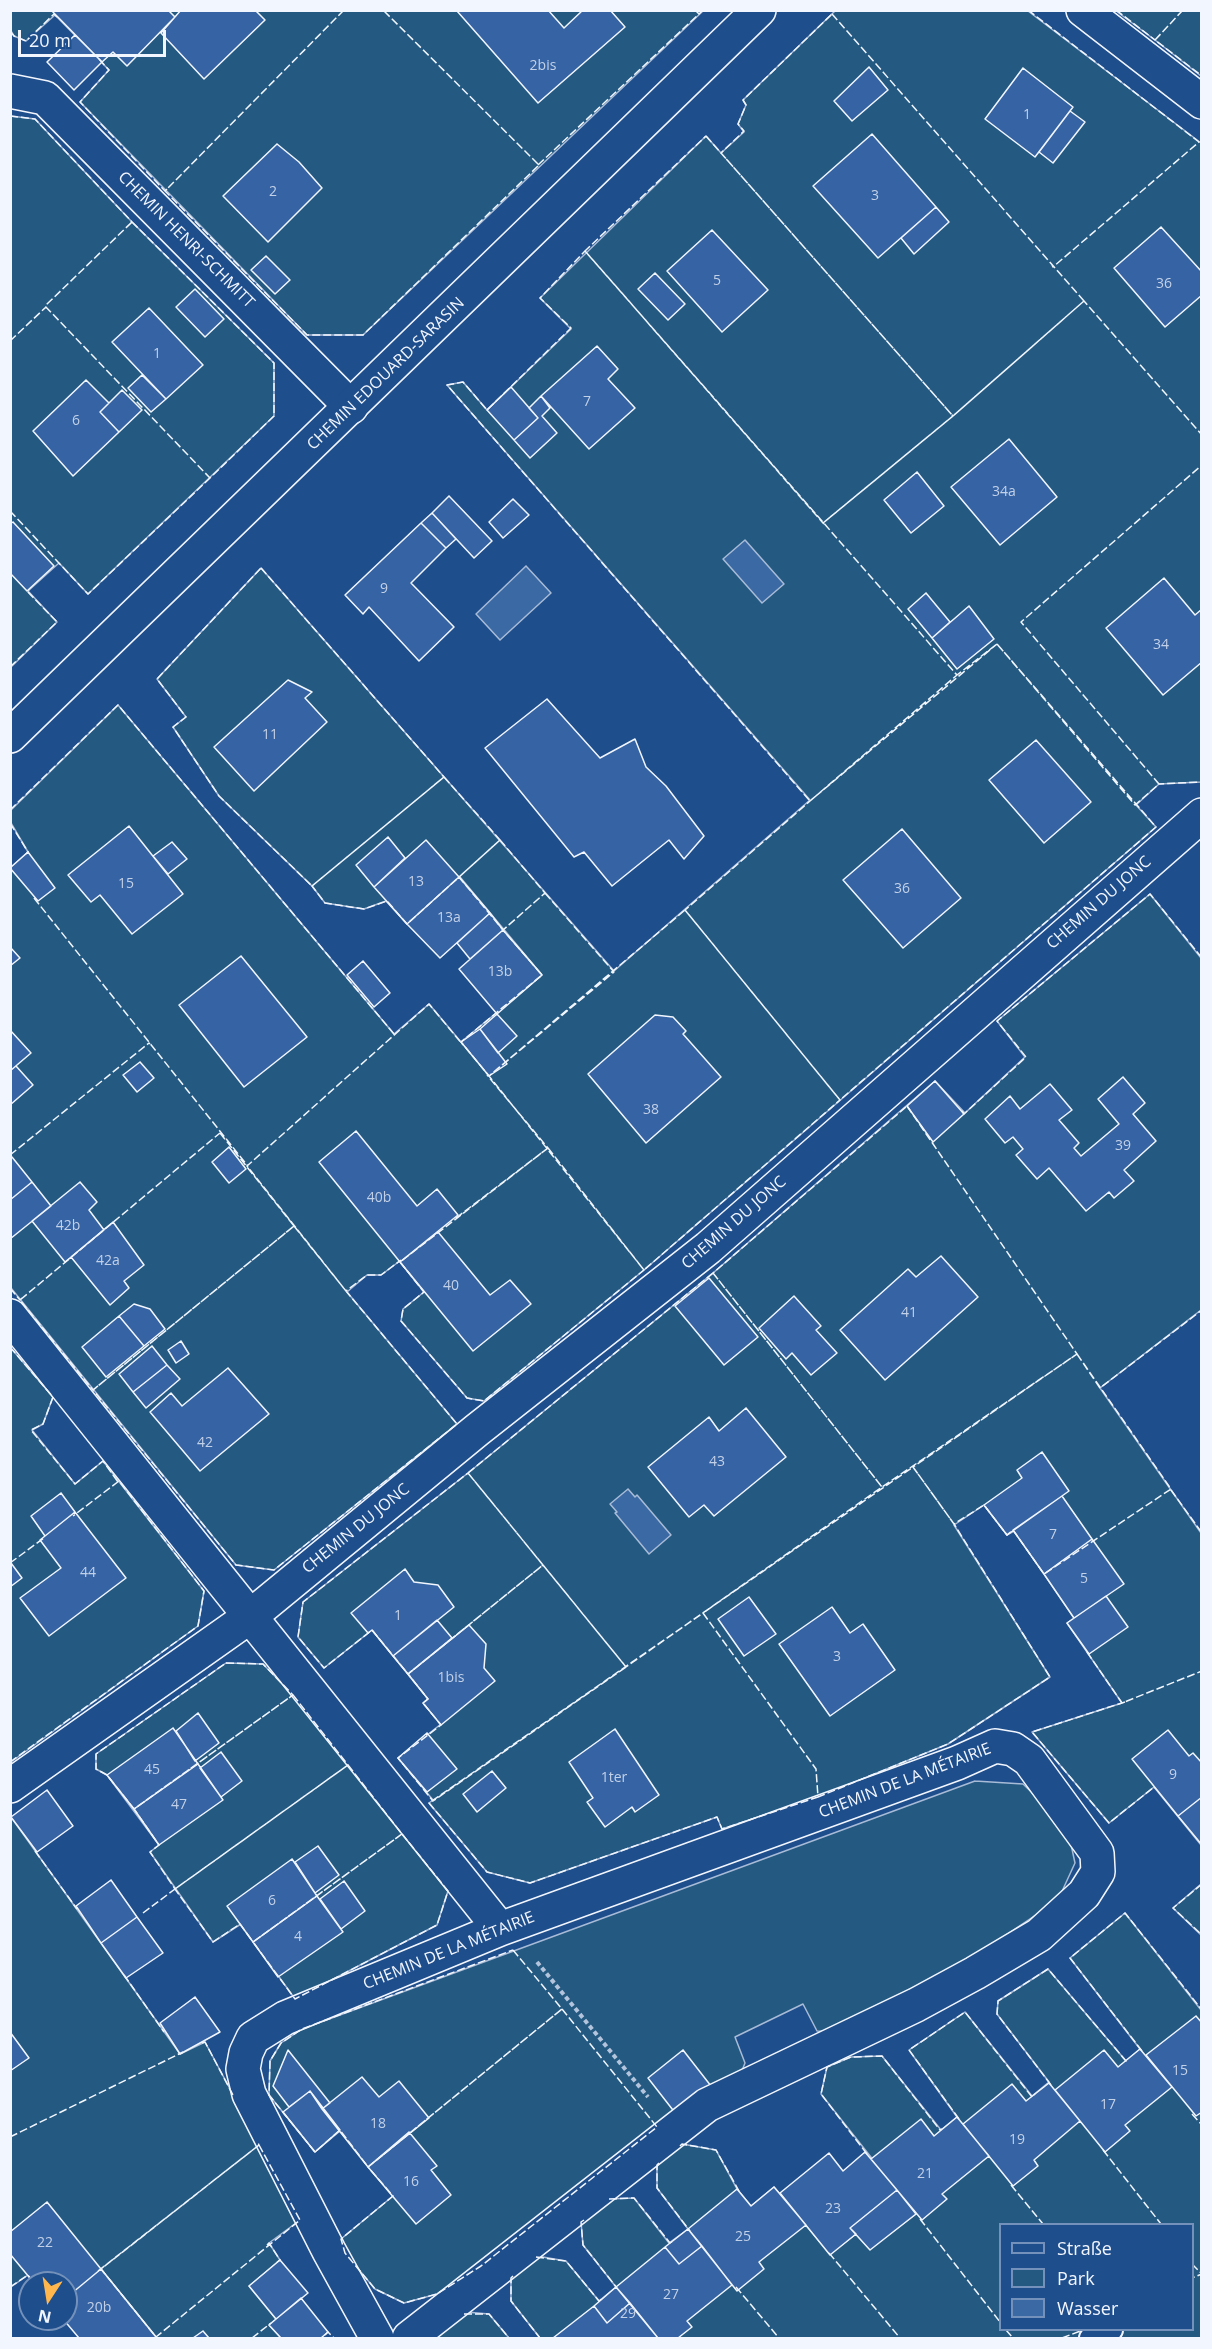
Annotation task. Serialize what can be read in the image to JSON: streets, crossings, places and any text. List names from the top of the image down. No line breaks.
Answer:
{"streets":{"street":["CHEMIN HENRI-SCHMITT","CHEMIN EDOUARD-SARASIN","CHEMIN DU JONC","CHEMIN DE LA MÉTAIRIE"]},"crossings":[["CHEMIN HENRI-SCHMITT","CHEMIN EDOUARD-SARASIN"]],"house_numbers":["2bis","1","2","3","5","36","1","7","6","34a","9","34","11","13","15","36","13a","13b","38","39","40b","42b","42a","40","41","42","43","7","44","5","1","3","1bis","45","9","1ter","47","6","4","15","17","18","19","21","16","23","25","22","27","20b","29"],"legend":["Straße","Park","Wasser"],"scale_bar":"20 m","north":"bottom"}
